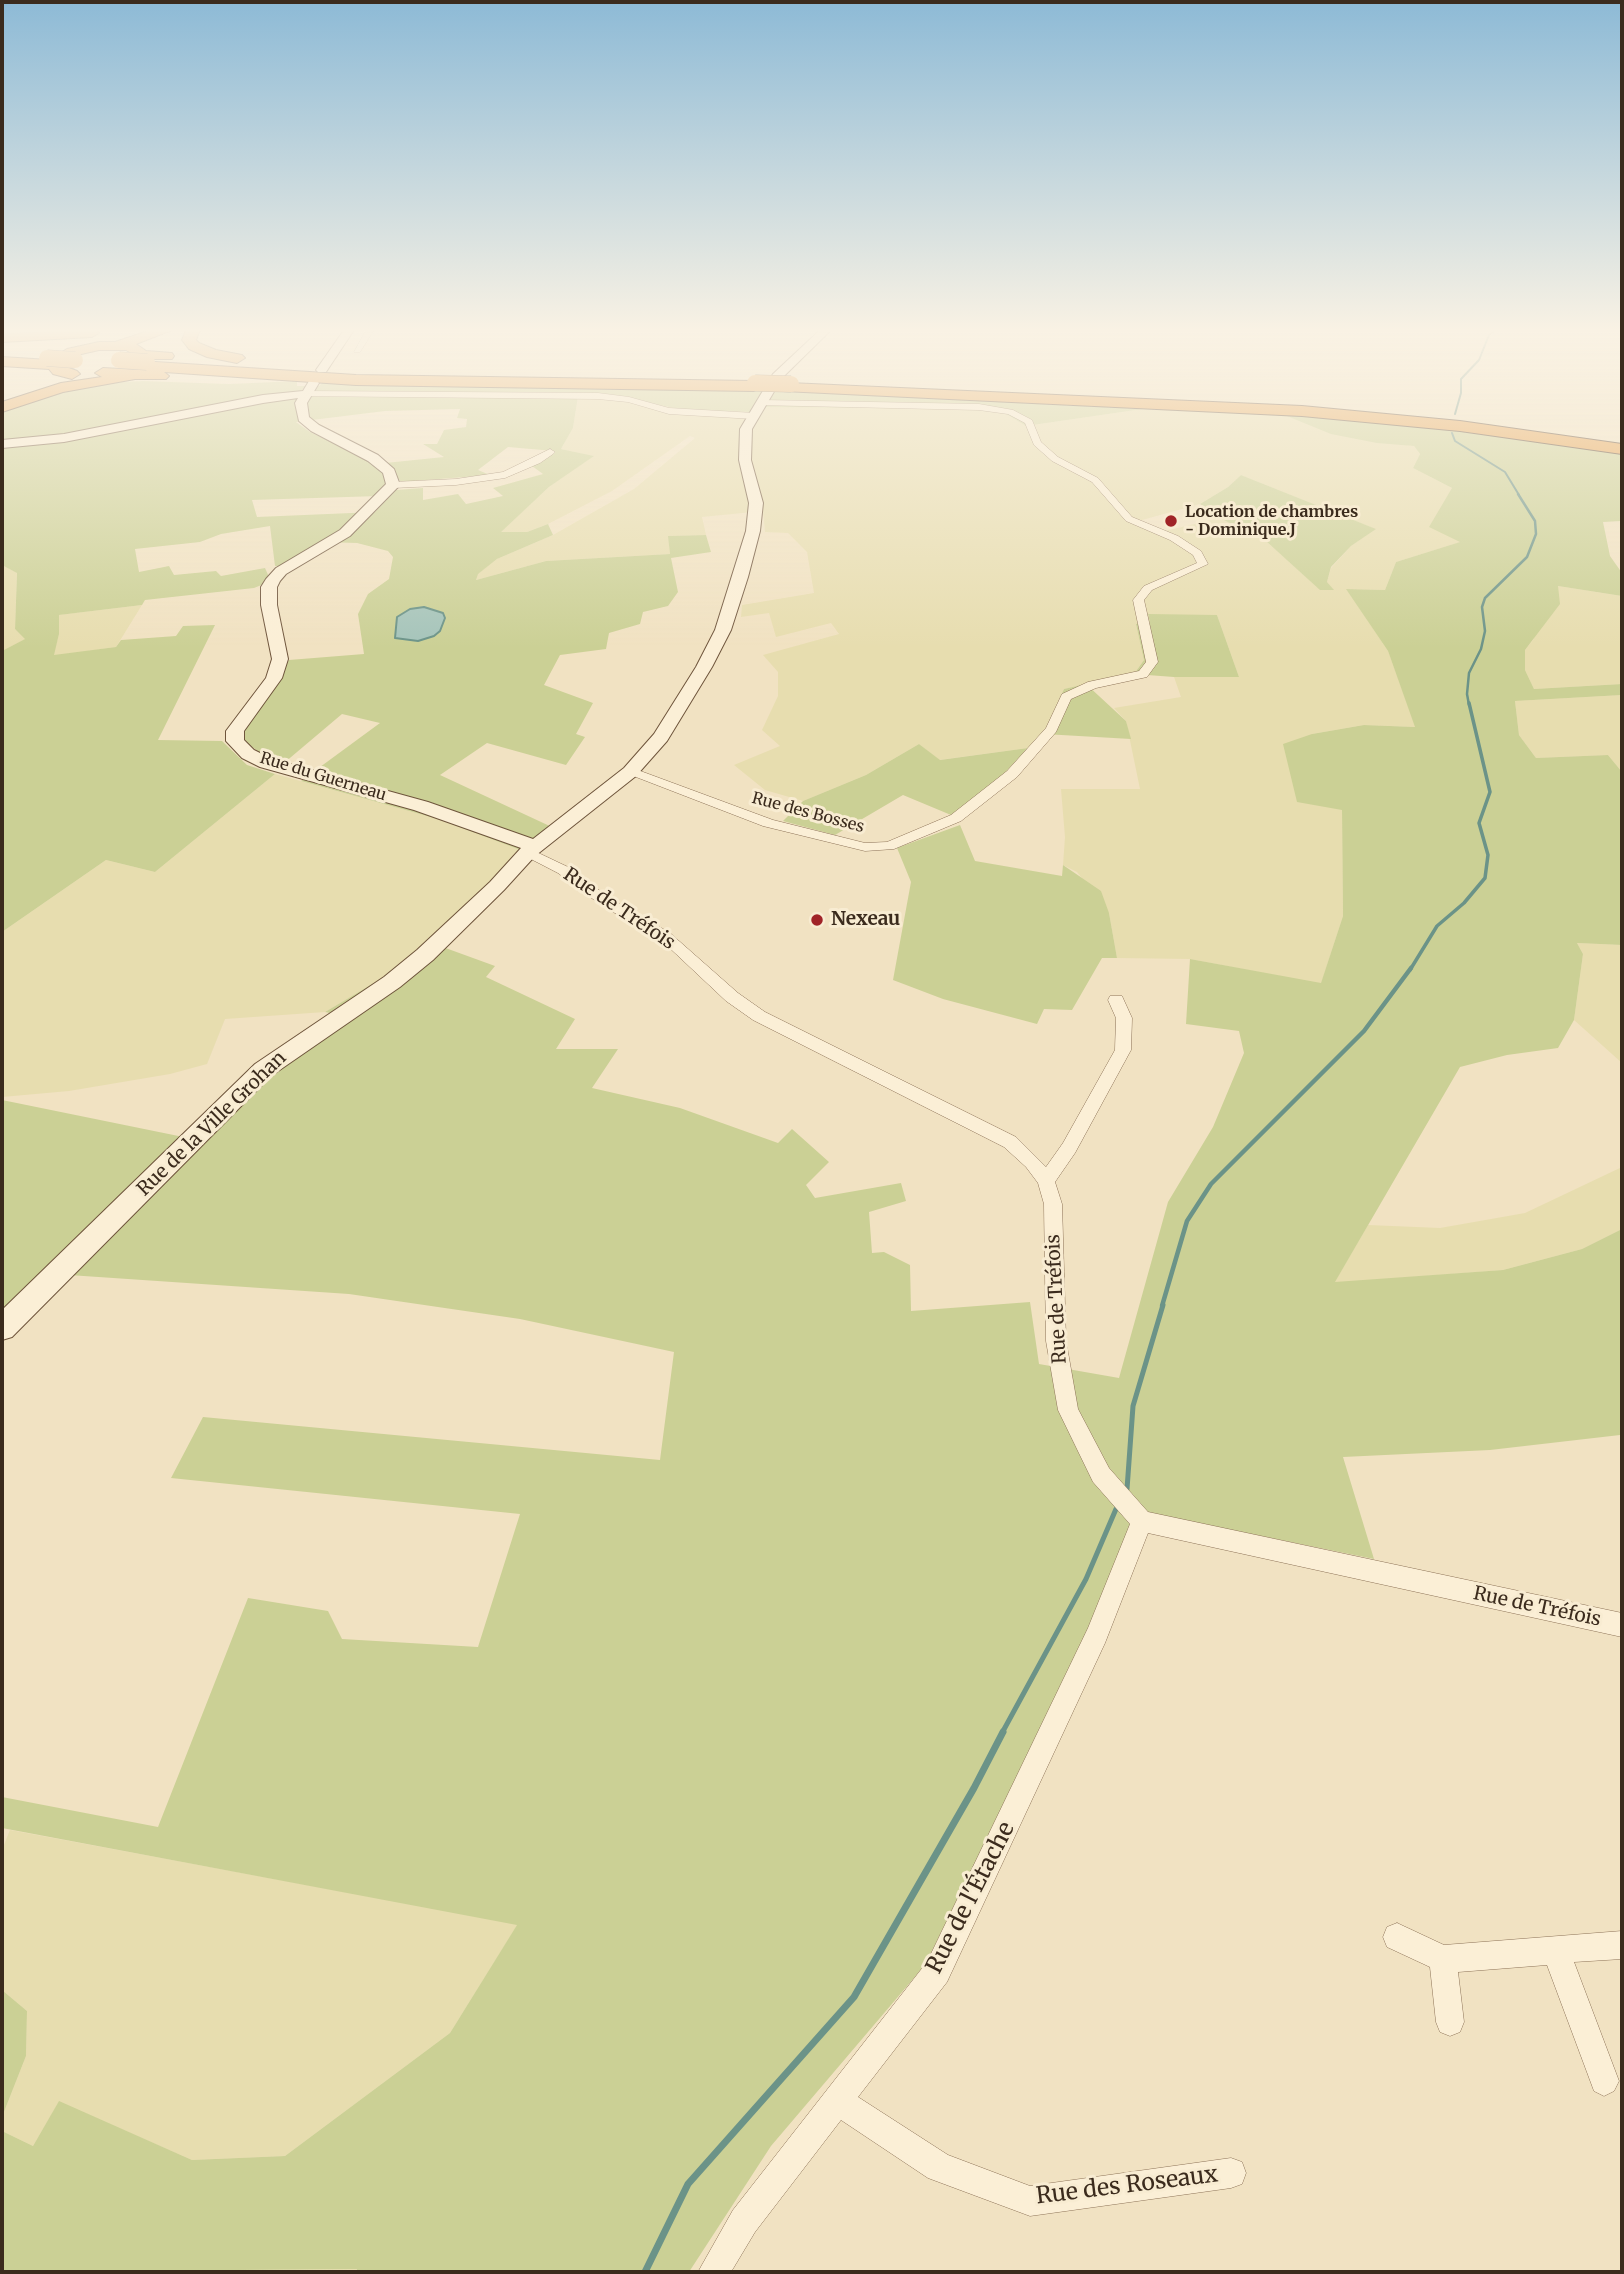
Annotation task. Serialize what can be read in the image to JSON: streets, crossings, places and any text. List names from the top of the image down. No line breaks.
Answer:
{"streets":{"street":["Rue du Guerneau","Rue des Bosses","Rue de Tréfois","Rue de la Ville Grohan","Rue de l'Étache","Rue des Roseaux"]},"crossings":[["Rue du Guerneau","Rue de Tréfois"],["Rue du Guerneau","Rue de la Ville Grohan"],["Rue des Bosses","Rue de la Ville Grohan"],["Rue de Tréfois","Rue de la Ville Grohan"],["Rue de Tréfois","Rue de l'Étache"],["Rue de l'Étache","Rue des Roseaux"]],"places":["Location de chambres - Dominique.J","Nexeau"]}
